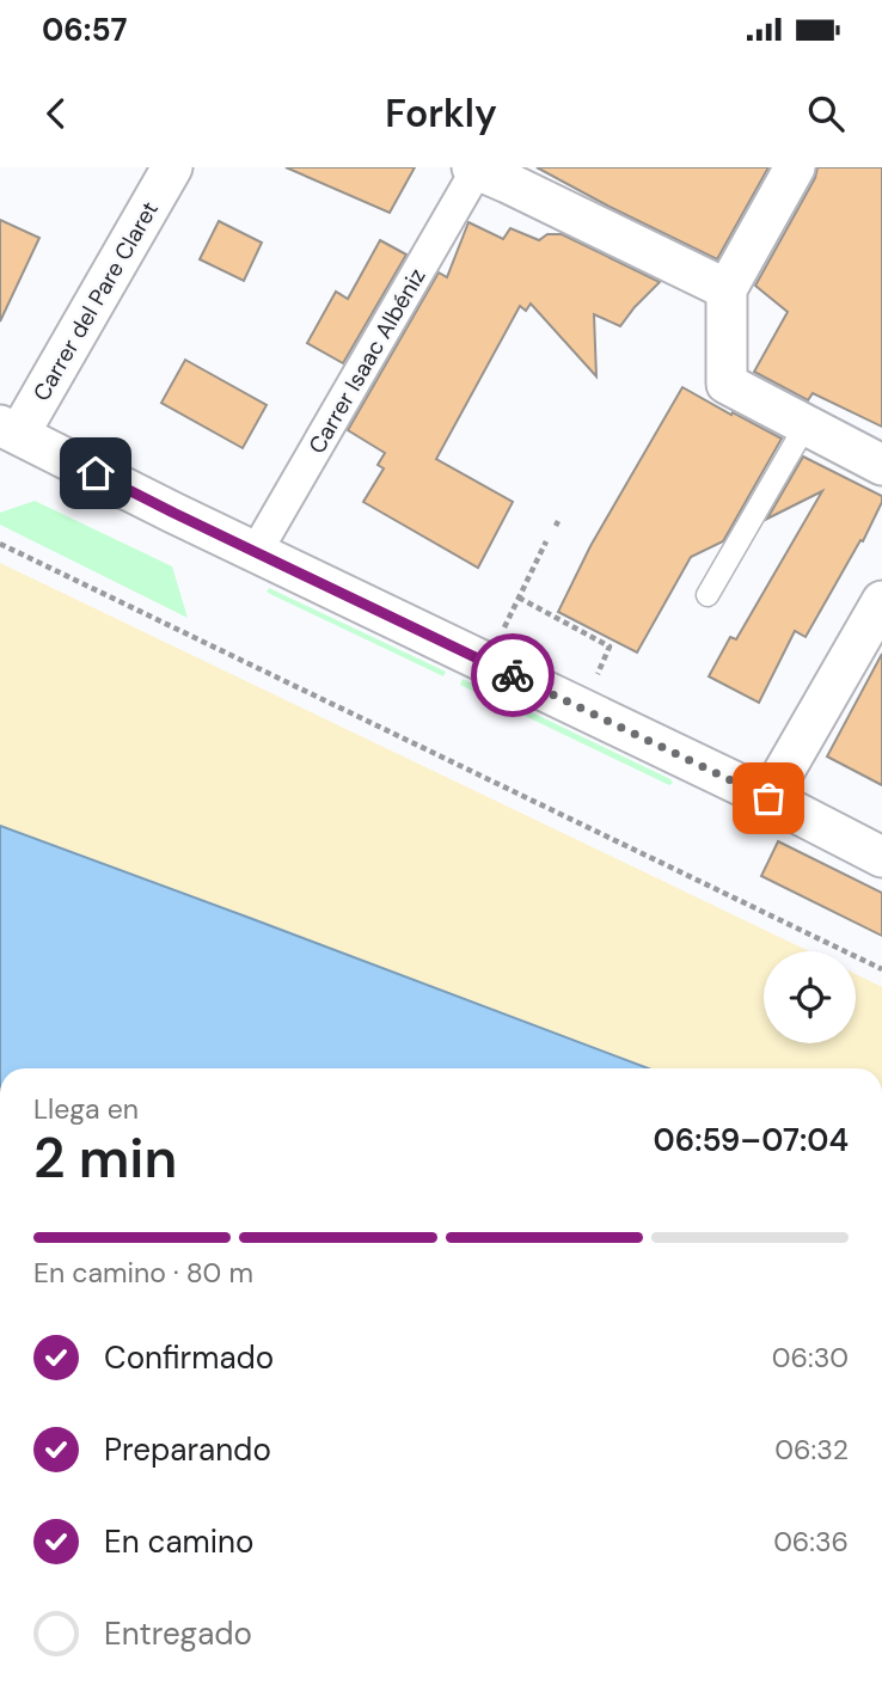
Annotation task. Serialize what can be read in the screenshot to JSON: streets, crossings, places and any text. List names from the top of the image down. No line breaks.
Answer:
{"streets":{"street":["Carrer del Pare Claret","Carrer Isaac Albéniz"]},"page":{"status":"06:57","header":"Forkly","heading":["2 min","Llega en","06:59–07:04"],"bar":"En camino · 80 m","list":[["Confirmado","06:30"],["Preparando","06:32"],["En camino","06:36"],"Entregado"]}}
